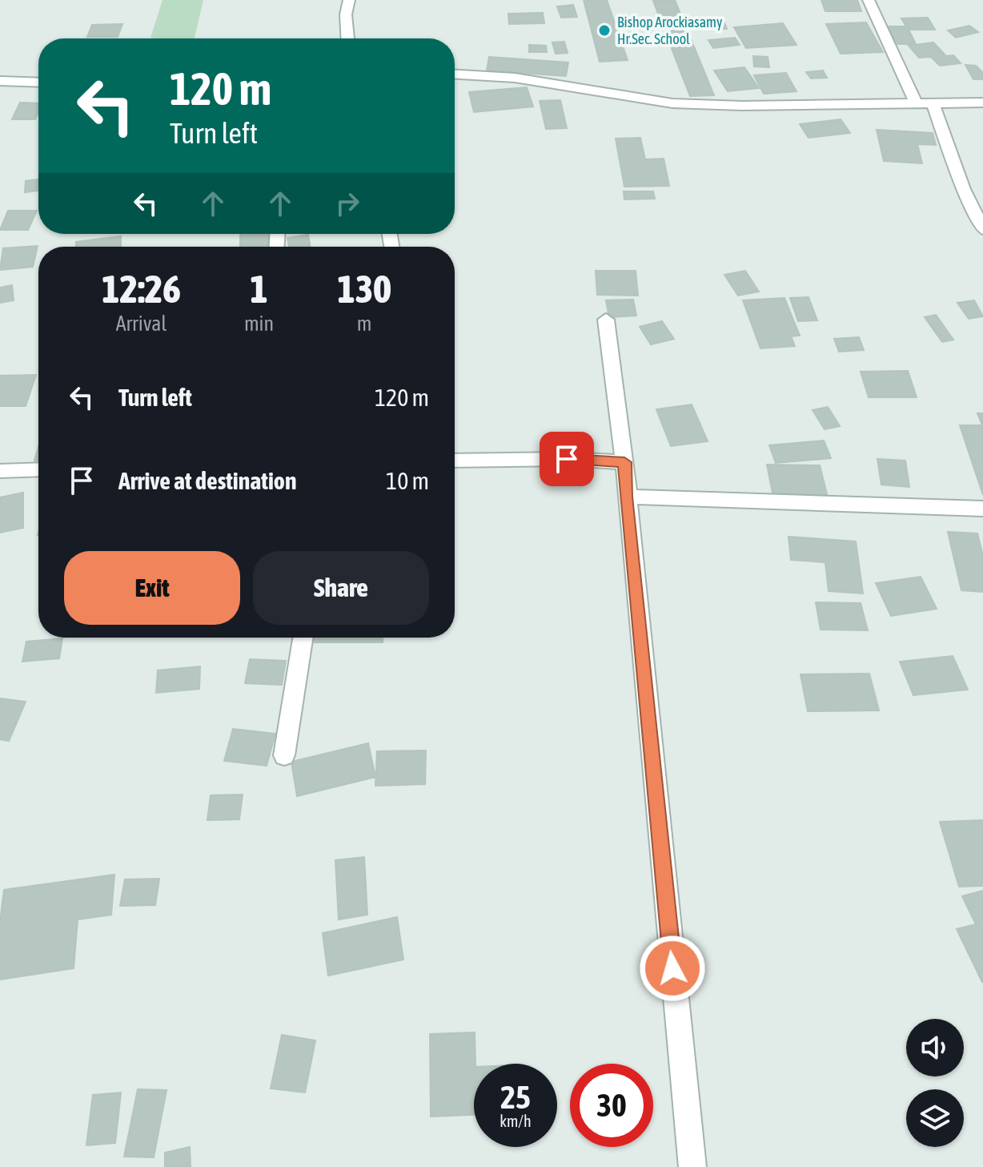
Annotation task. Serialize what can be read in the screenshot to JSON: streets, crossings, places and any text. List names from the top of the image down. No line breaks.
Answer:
{"places":["Bishop Arockiasamy Hr.Sec. School"],"page":{"turn":["120 m","Turn left"],"eta":["12:26","Arrival","1","min","130","m"],"list":[{"name":"Turn left","value":"120 m"},{"name":"Arrive at destination","value":"10 m"}],"buttons":["Exit","Share"],"speed":"25 km/h","limit":"30"}}
